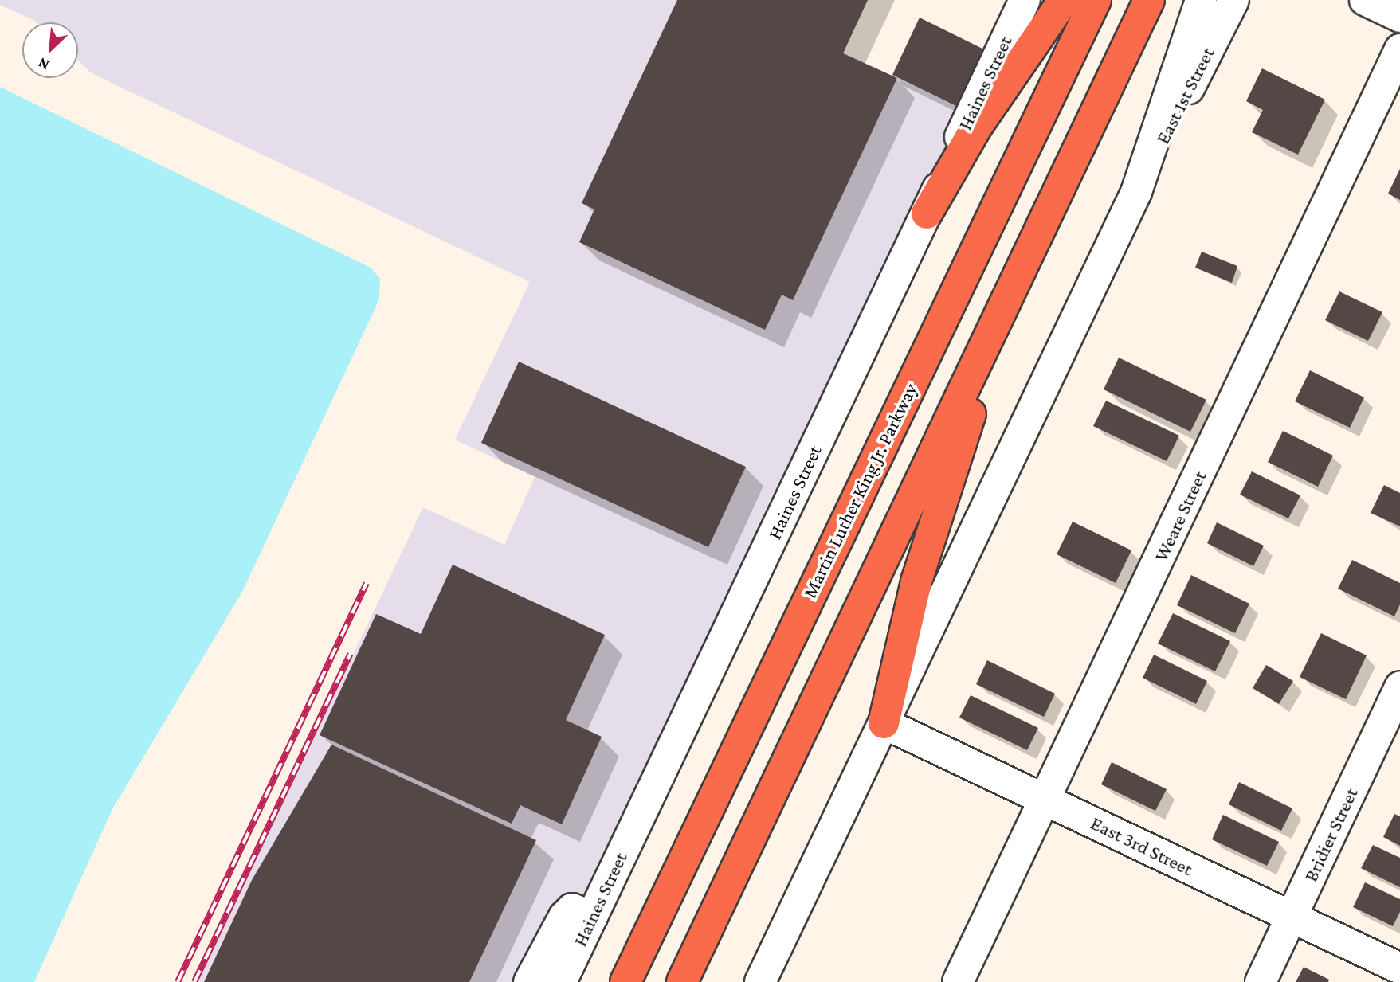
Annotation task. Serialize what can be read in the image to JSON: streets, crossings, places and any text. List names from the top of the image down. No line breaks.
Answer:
{"streets":{"highway":["Martin Luther King Jr. Parkway"],"street":["Haines Street","East 1st Street","Weare Street","Bridier Street","East 3rd Street"]},"crossings":[["Weare Street","East 3rd Street"],["Bridier Street","East 3rd Street"]],"north":"bottom left"}
